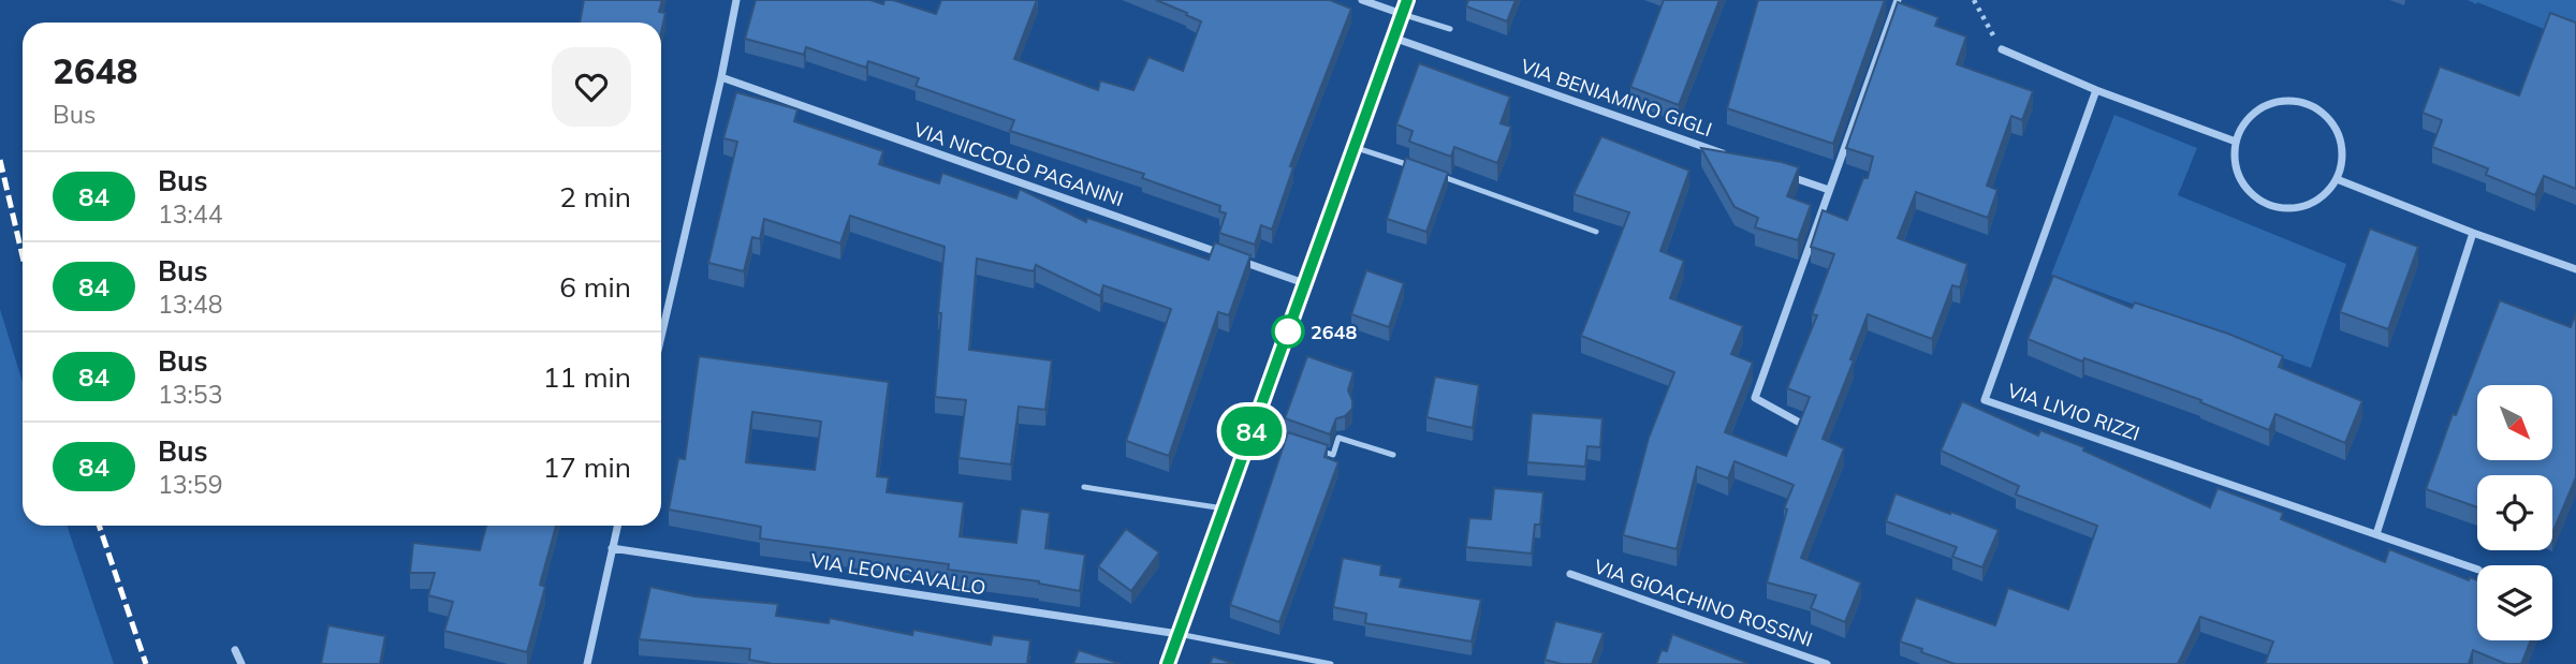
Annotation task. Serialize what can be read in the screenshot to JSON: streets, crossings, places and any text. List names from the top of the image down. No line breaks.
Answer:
{"streets":{"street":["VIA BENIAMINO GIGLI","VIA NICCOLÒ PAGANINI","VIA LIVIO RIZZI","VIA LEONCAVALLO","VIA GIOACHINO ROSSINI"]},"places":["2648"],"lines":["bus line 84"],"north":"bottom right","page":{"on_map":"84","heading":["2648","Bus"],"list":[{"mark":"84","name":"Bus","note":"13:44","value":"2 min"},{"mark":"84","name":"Bus","note":"13:48","value":"6 min"},{"mark":"84","name":"Bus","note":"13:53","value":"11 min"},{"mark":"84","name":"Bus","note":"13:59","value":"17 min"}]}}
